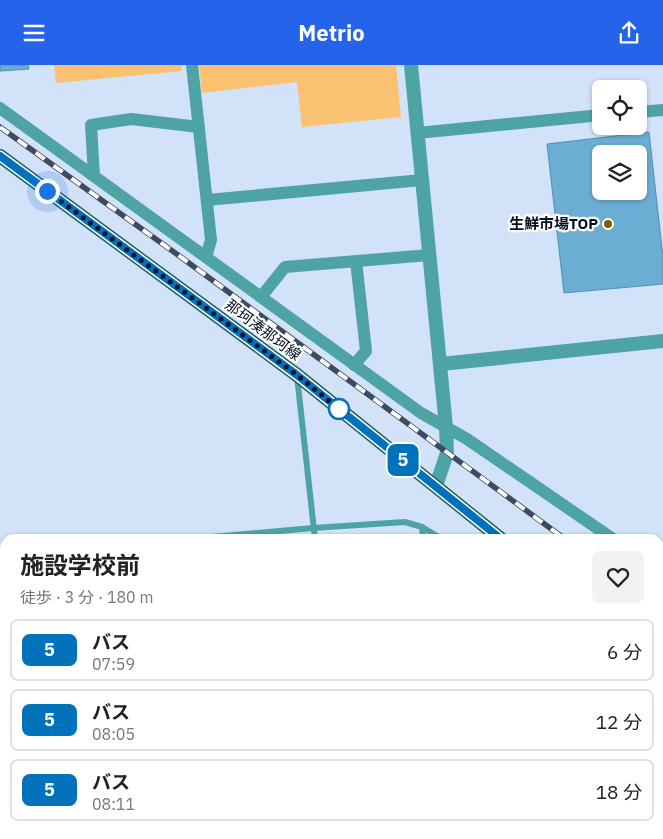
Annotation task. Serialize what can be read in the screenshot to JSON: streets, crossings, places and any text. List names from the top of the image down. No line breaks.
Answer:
{"streets":{"main road":["那珂湊那珂線"]},"places":["生鮮市場TOP"],"lines":["bus line 5"],"page":{"header":"Metrio","on_map":"5","heading":["施設学校前","徒歩 · 3 分 · 180 m"],"list":[{"mark":"5","name":"バス","note":"07:59","value":"6 分"},{"mark":"5","name":"バス","note":"08:05","value":"12 分"},{"mark":"5","name":"バス","note":"08:11","value":"18 分"}]}}
